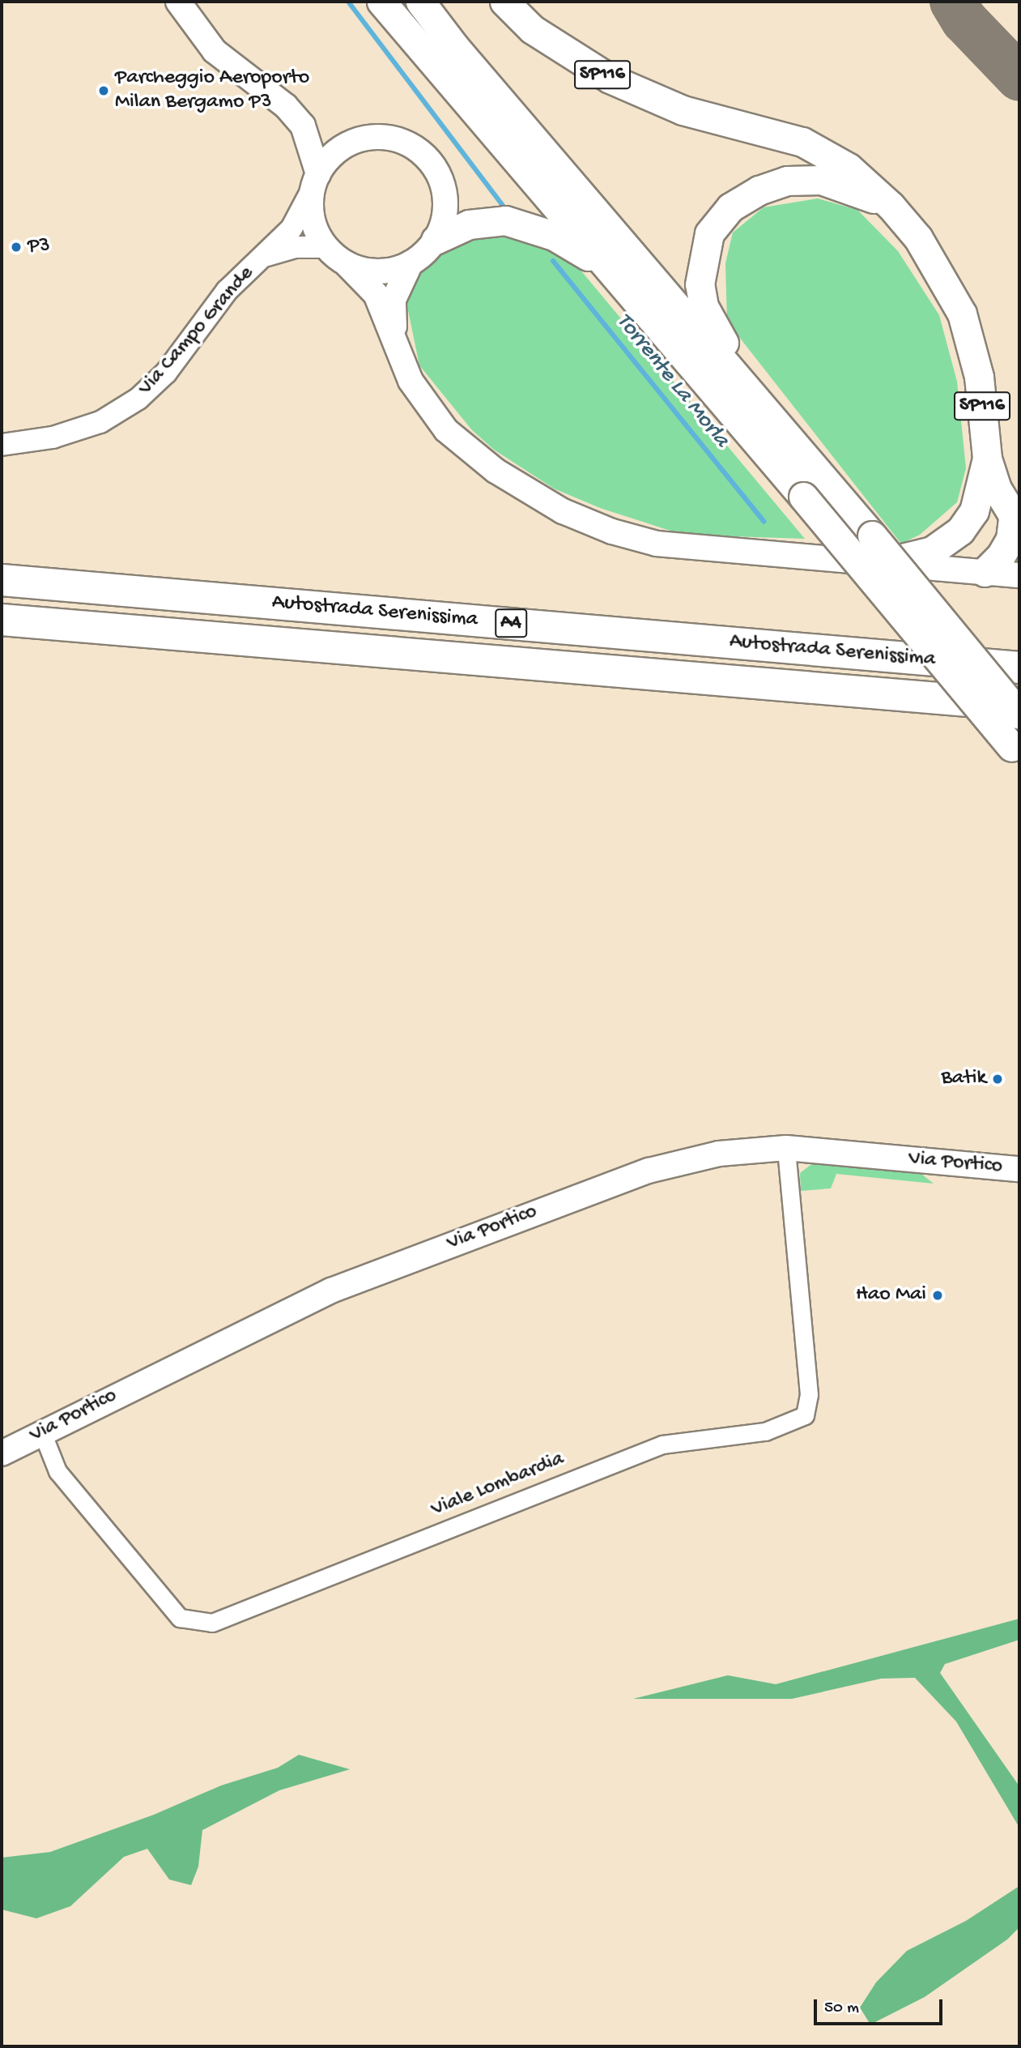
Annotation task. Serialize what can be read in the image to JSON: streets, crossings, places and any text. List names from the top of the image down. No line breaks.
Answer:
{"streets":{"highway":["SP116","Autostrada Serenissima","A4"],"main road":["Via Portico"],"street":["Via Campo Grande","Viale Lombardia"]},"crossings":[["SP116","Via Campo Grande"],["Via Portico","Viale Lombardia"]],"water":["Torrente La Morla"],"places":["Parcheggio Aeroporto Milan Bergamo P3","P3","Batik","Hao Mai"],"scale_bar":"50 m"}
